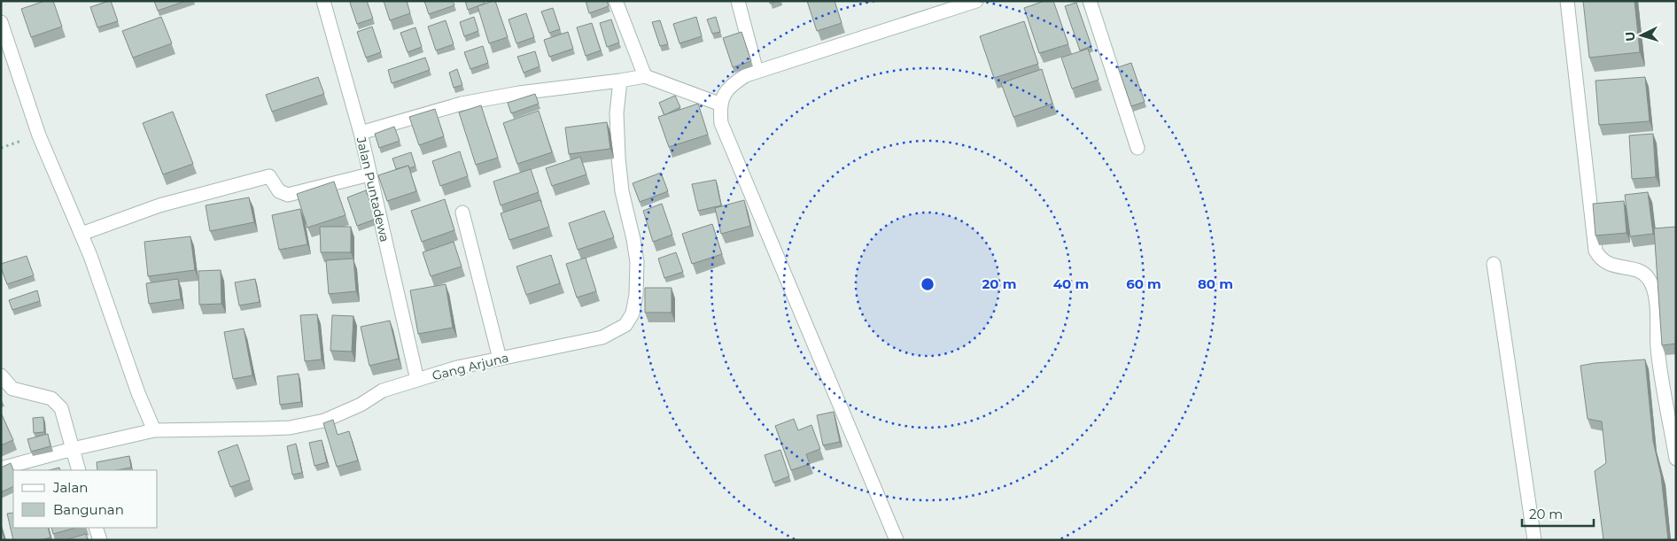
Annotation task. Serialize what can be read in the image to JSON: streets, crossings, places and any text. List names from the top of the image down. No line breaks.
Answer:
{"streets":{"street":["Jalan Puntadewa","Gang Arjuna"]},"crossings":[["Jalan Puntadewa","Gang Arjuna"]],"legend":["Jalan","Bangunan"],"scale_bar":"20 m","north":"left","rings":["20 m","40 m","60 m","80 m"]}
